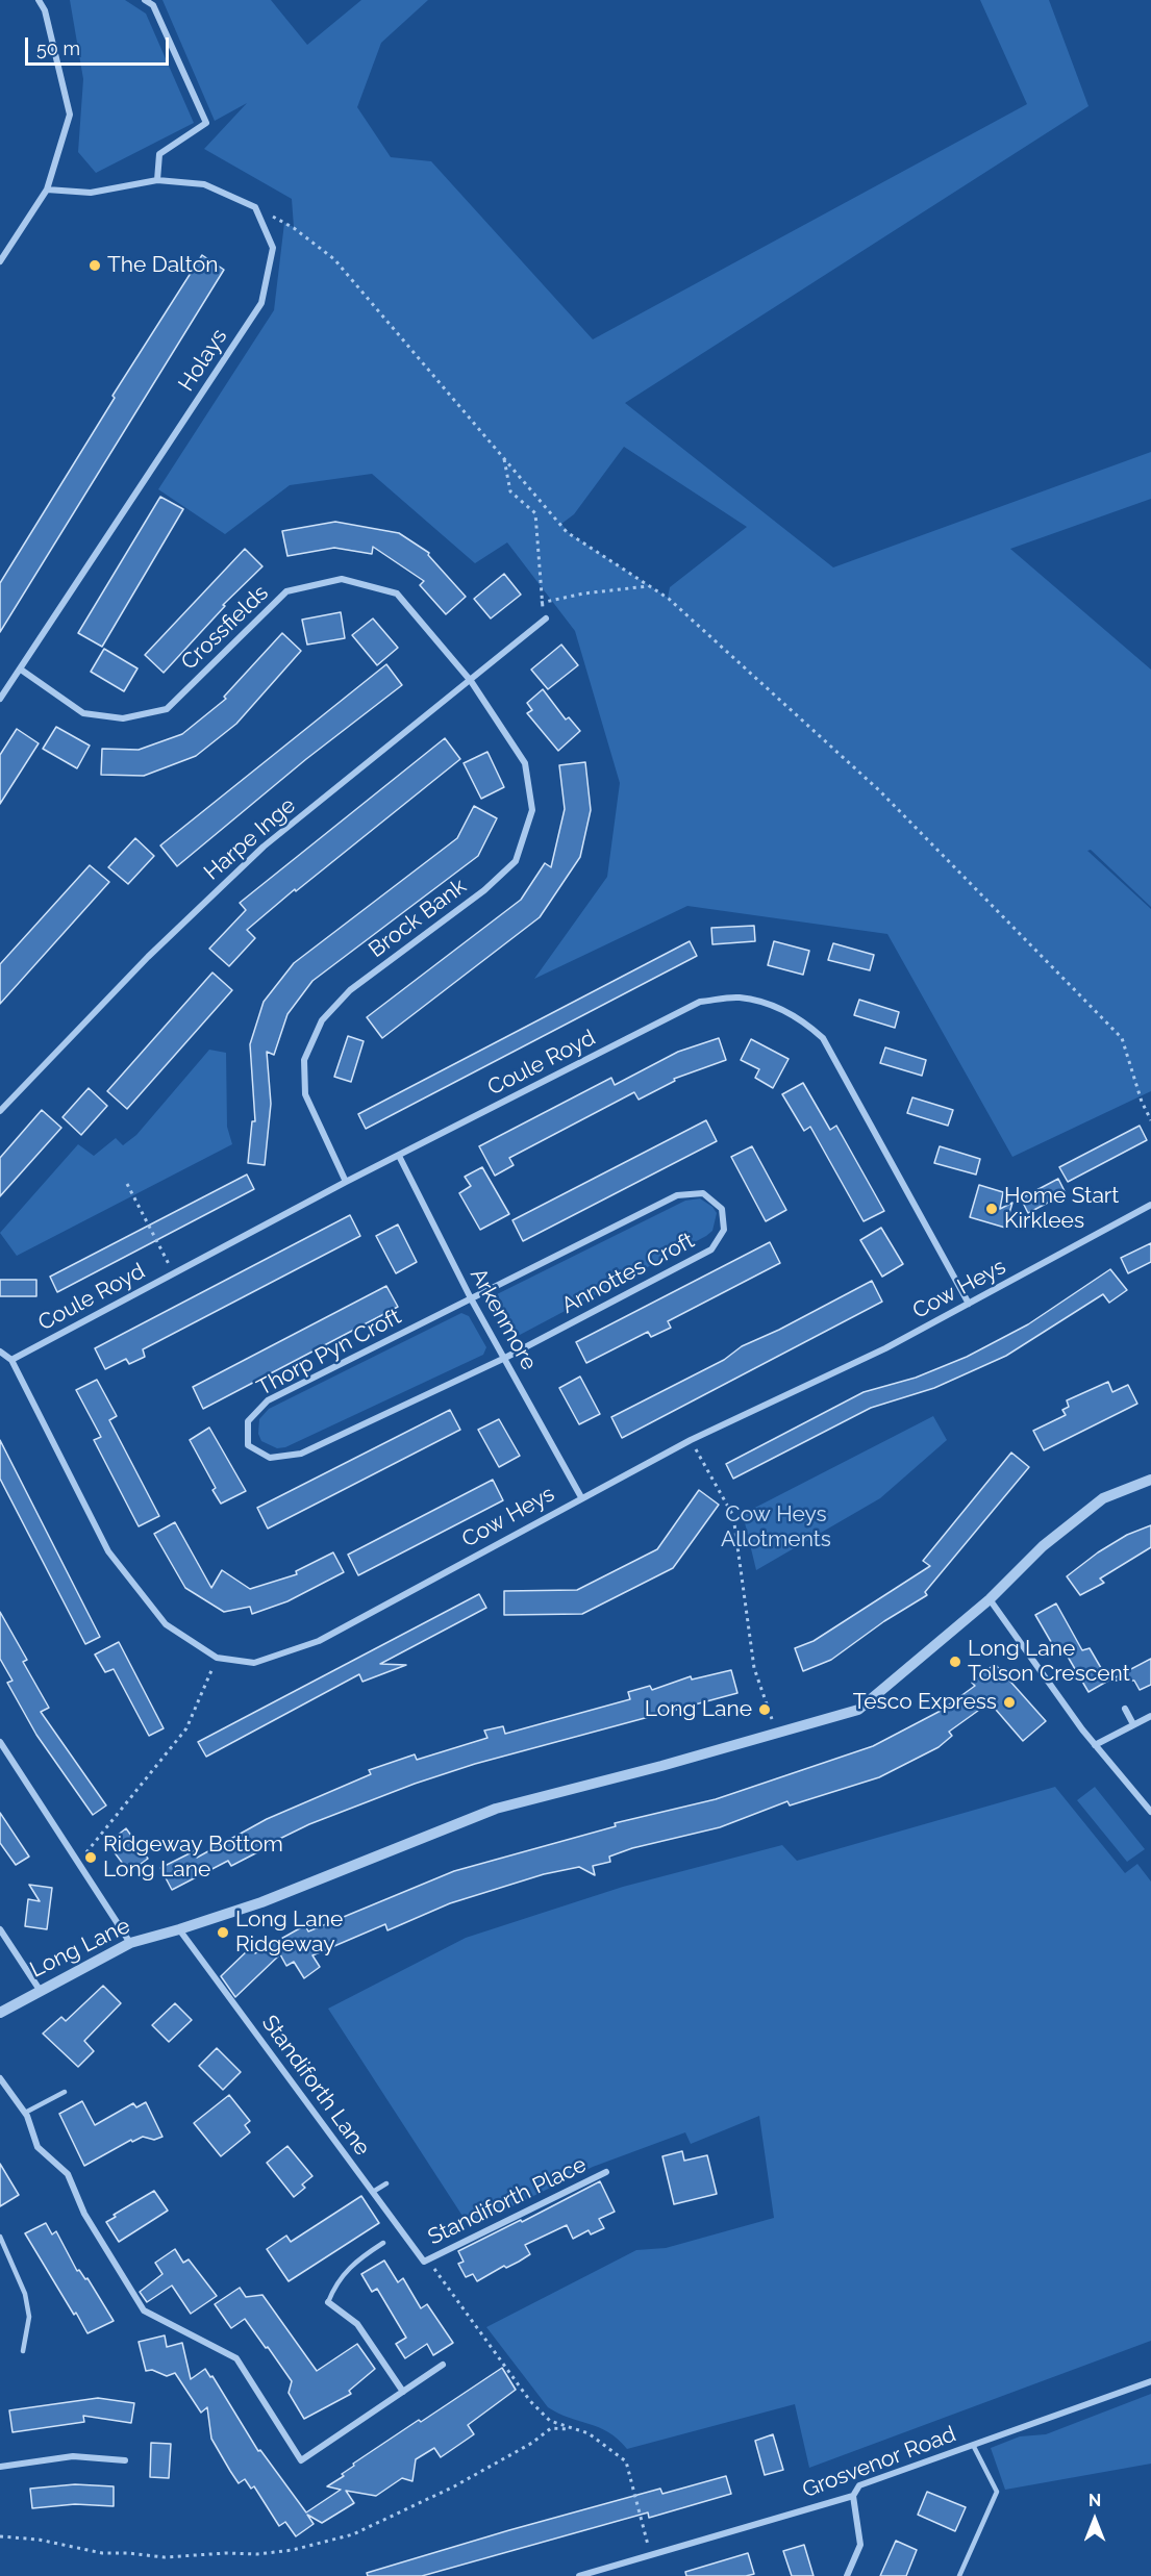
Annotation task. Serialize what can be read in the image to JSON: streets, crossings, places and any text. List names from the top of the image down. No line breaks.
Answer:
{"streets":{"street":["Holays","Crossfields","Harpe Inge","Brock Bank","Coule Royd","Annottes Croft","Cow Heys","Arkenmore","Thorp Pyn Croft","Long Lane","Standiforth Lane","Standiforth Place","Grosvenor Road"]},"crossings":[["Holays","Crossfields"],["Crossfields","Harpe Inge"],["Crossfields","Brock Bank"],["Harpe Inge","Brock Bank"],["Brock Bank","Coule Royd"],["Coule Royd","Cow Heys"],["Coule Royd","Arkenmore"],["Annottes Croft","Arkenmore"],["Annottes Croft","Thorp Pyn Croft"],["Cow Heys","Arkenmore"],["Arkenmore","Thorp Pyn Croft"],["Long Lane","Standiforth Lane"],["Standiforth Lane","Standiforth Place"]],"parks":["Cow Heys Allotments"],"places":["The Dalton","Home Start Kirklees","Long Lane Tolson Crescent","Tesco Express","Long Lane","Ridgeway Bottom Long Lane","Long Lane Ridgeway"],"scale_bar":"50 m","north":"top"}
